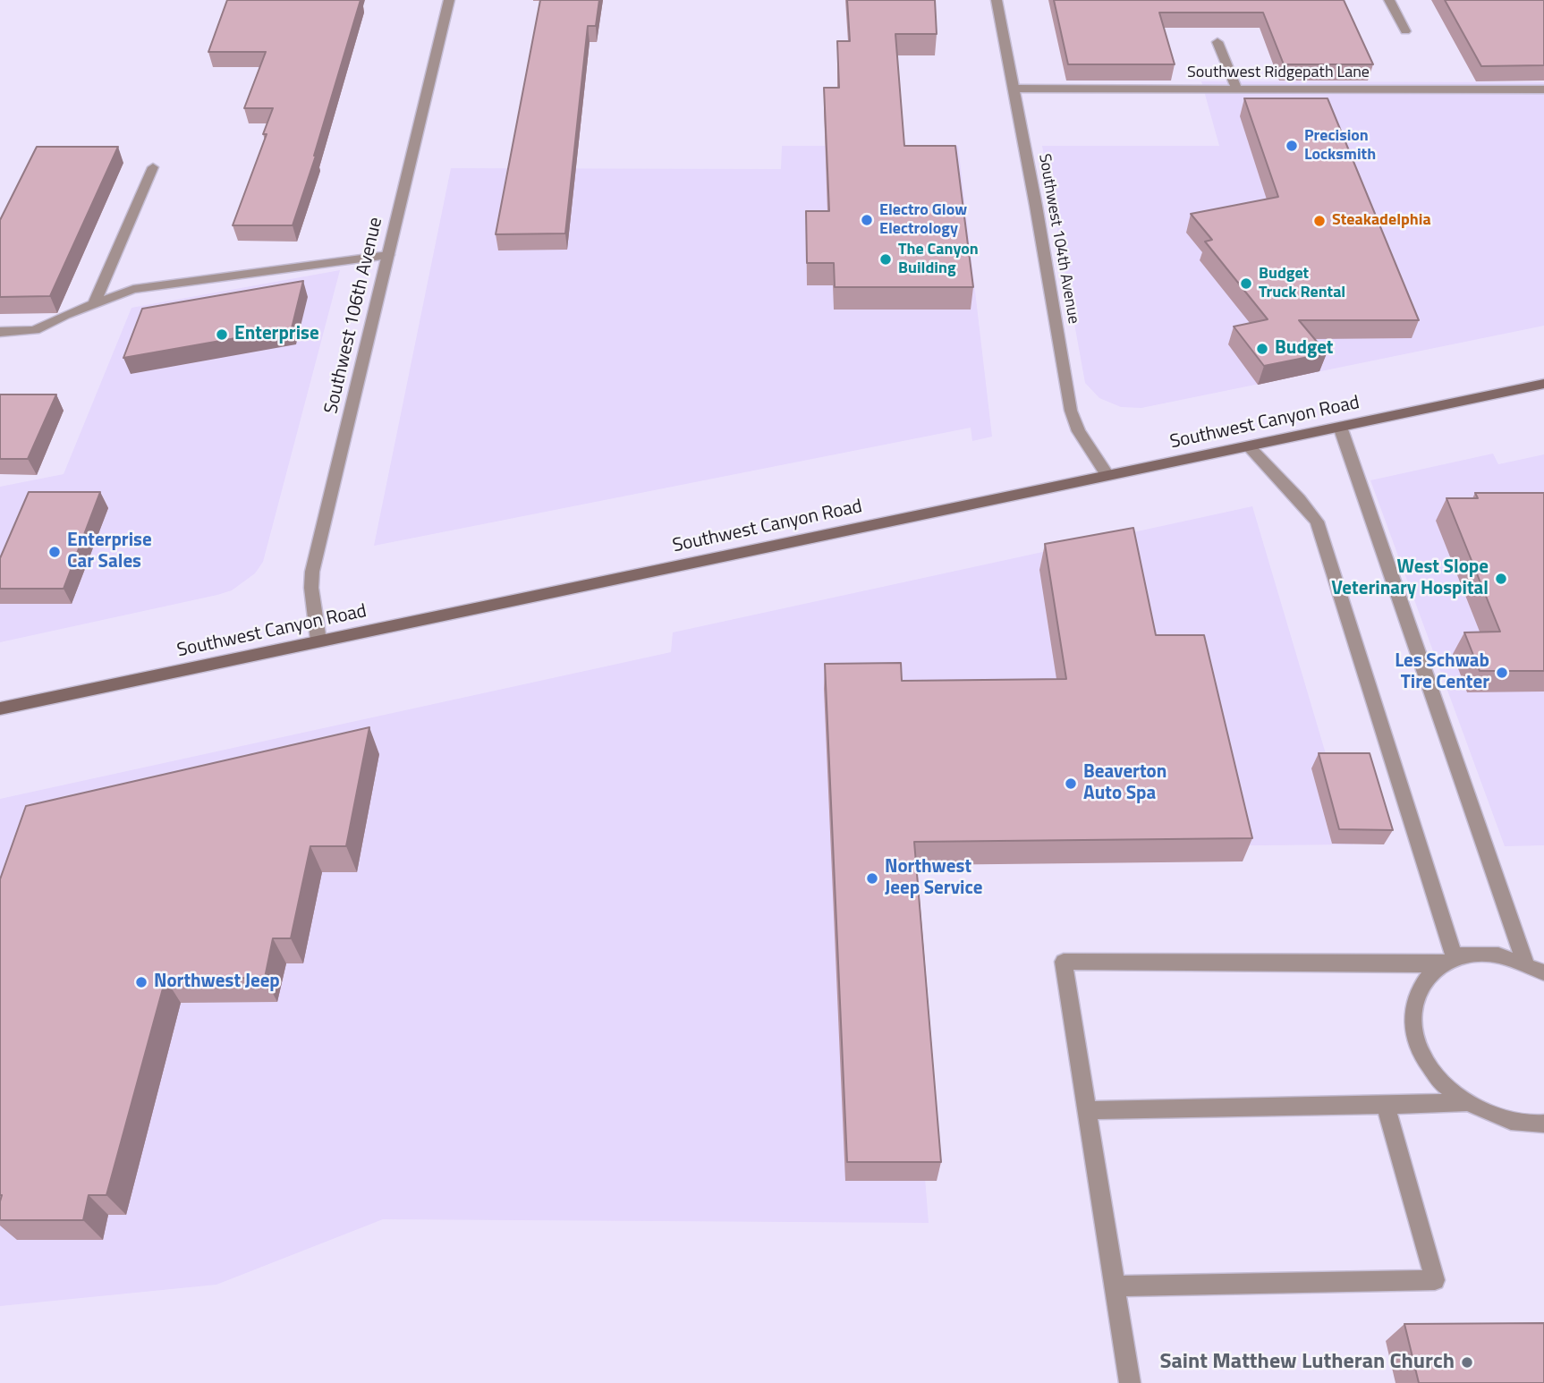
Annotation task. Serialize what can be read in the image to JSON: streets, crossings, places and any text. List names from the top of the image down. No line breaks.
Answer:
{"streets":{"main road":["Southwest Canyon Road"],"street":["Southwest Ridgepath Lane","Southwest 104th Avenue","Southwest 106th Avenue"]},"crossings":[["Southwest Ridgepath Lane","Southwest 104th Avenue"],["Southwest 104th Avenue","Southwest Canyon Road"],["Southwest 106th Avenue","Southwest Canyon Road"]],"places":["Precision Locksmith","Electro Glow Electrology","Steakadelphia","The Canyon Building","Budget Truck Rental","Enterprise","Budget","Enterprise Car Sales","West Slope Veterinary Hospital","Les Schwab Tire Center","Beaverton Auto Spa","Northwest Jeep Service","Northwest Jeep","Saint Matthew Lutheran Church"]}
